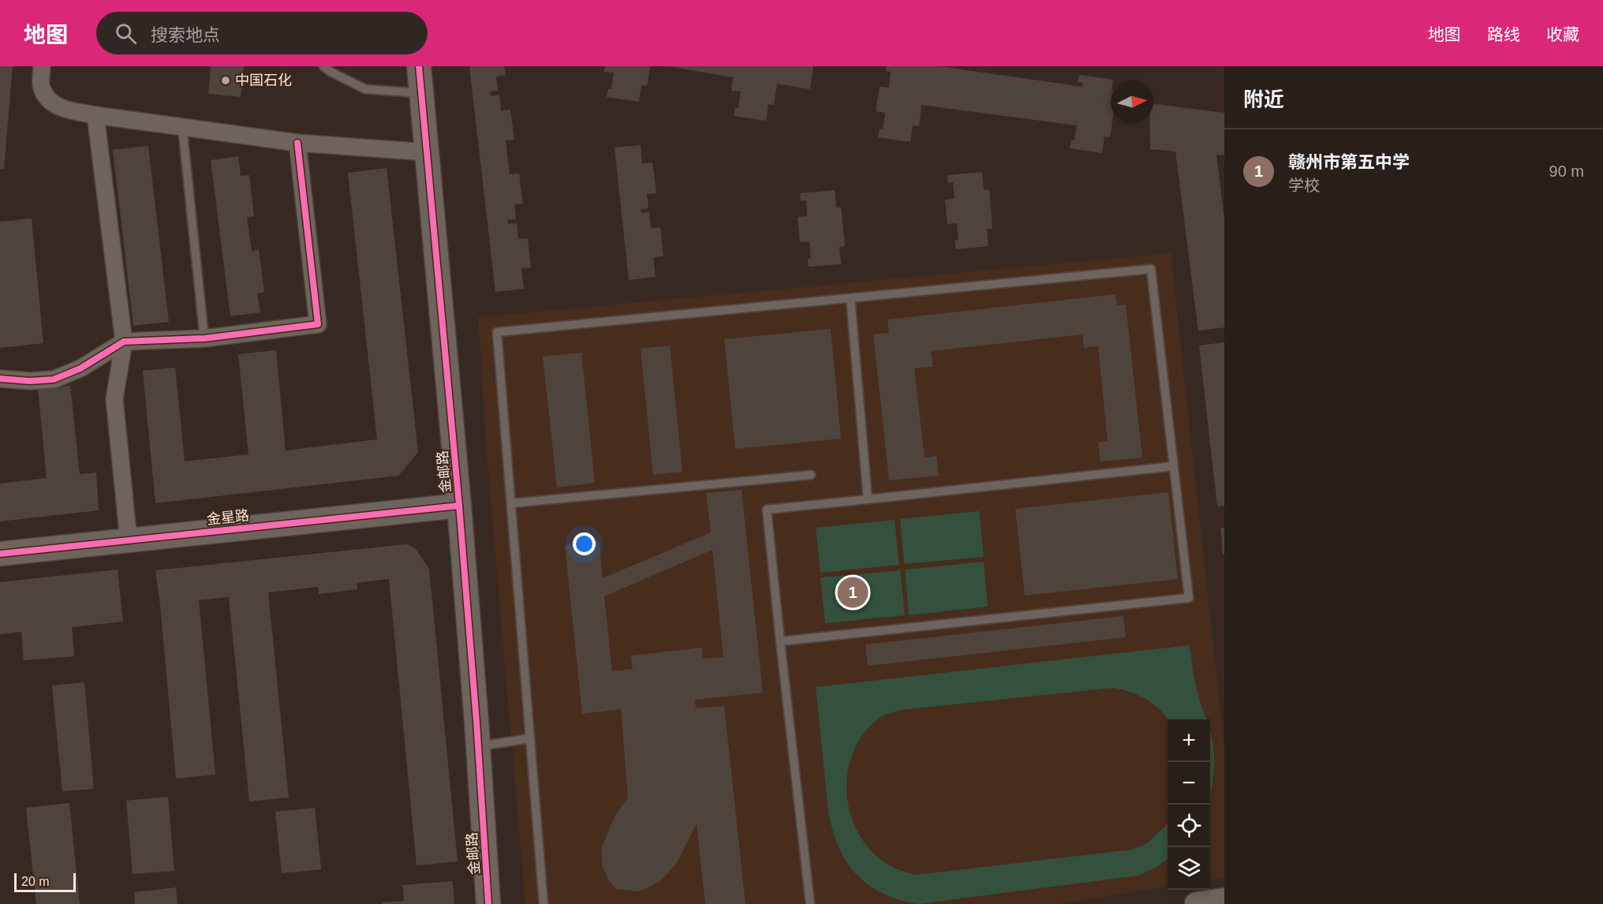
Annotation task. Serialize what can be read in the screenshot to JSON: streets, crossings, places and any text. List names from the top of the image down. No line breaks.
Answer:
{"streets":{"street":["金邮路","金星路"]},"crossings":[["金邮路","金星路"]],"places":["中国石化"],"scale_bar":"20 m","north":"right","page":{"header":"地图","search":"搜索地点","nav":["地图","路线","收藏"],"heading":"附近","list":[{"mark":"1","name":"赣州市第五中学","note":"学校","value":"90 m"}],"pins":"1","map_buttons":["+","−"],"scale":"20 m"}}
